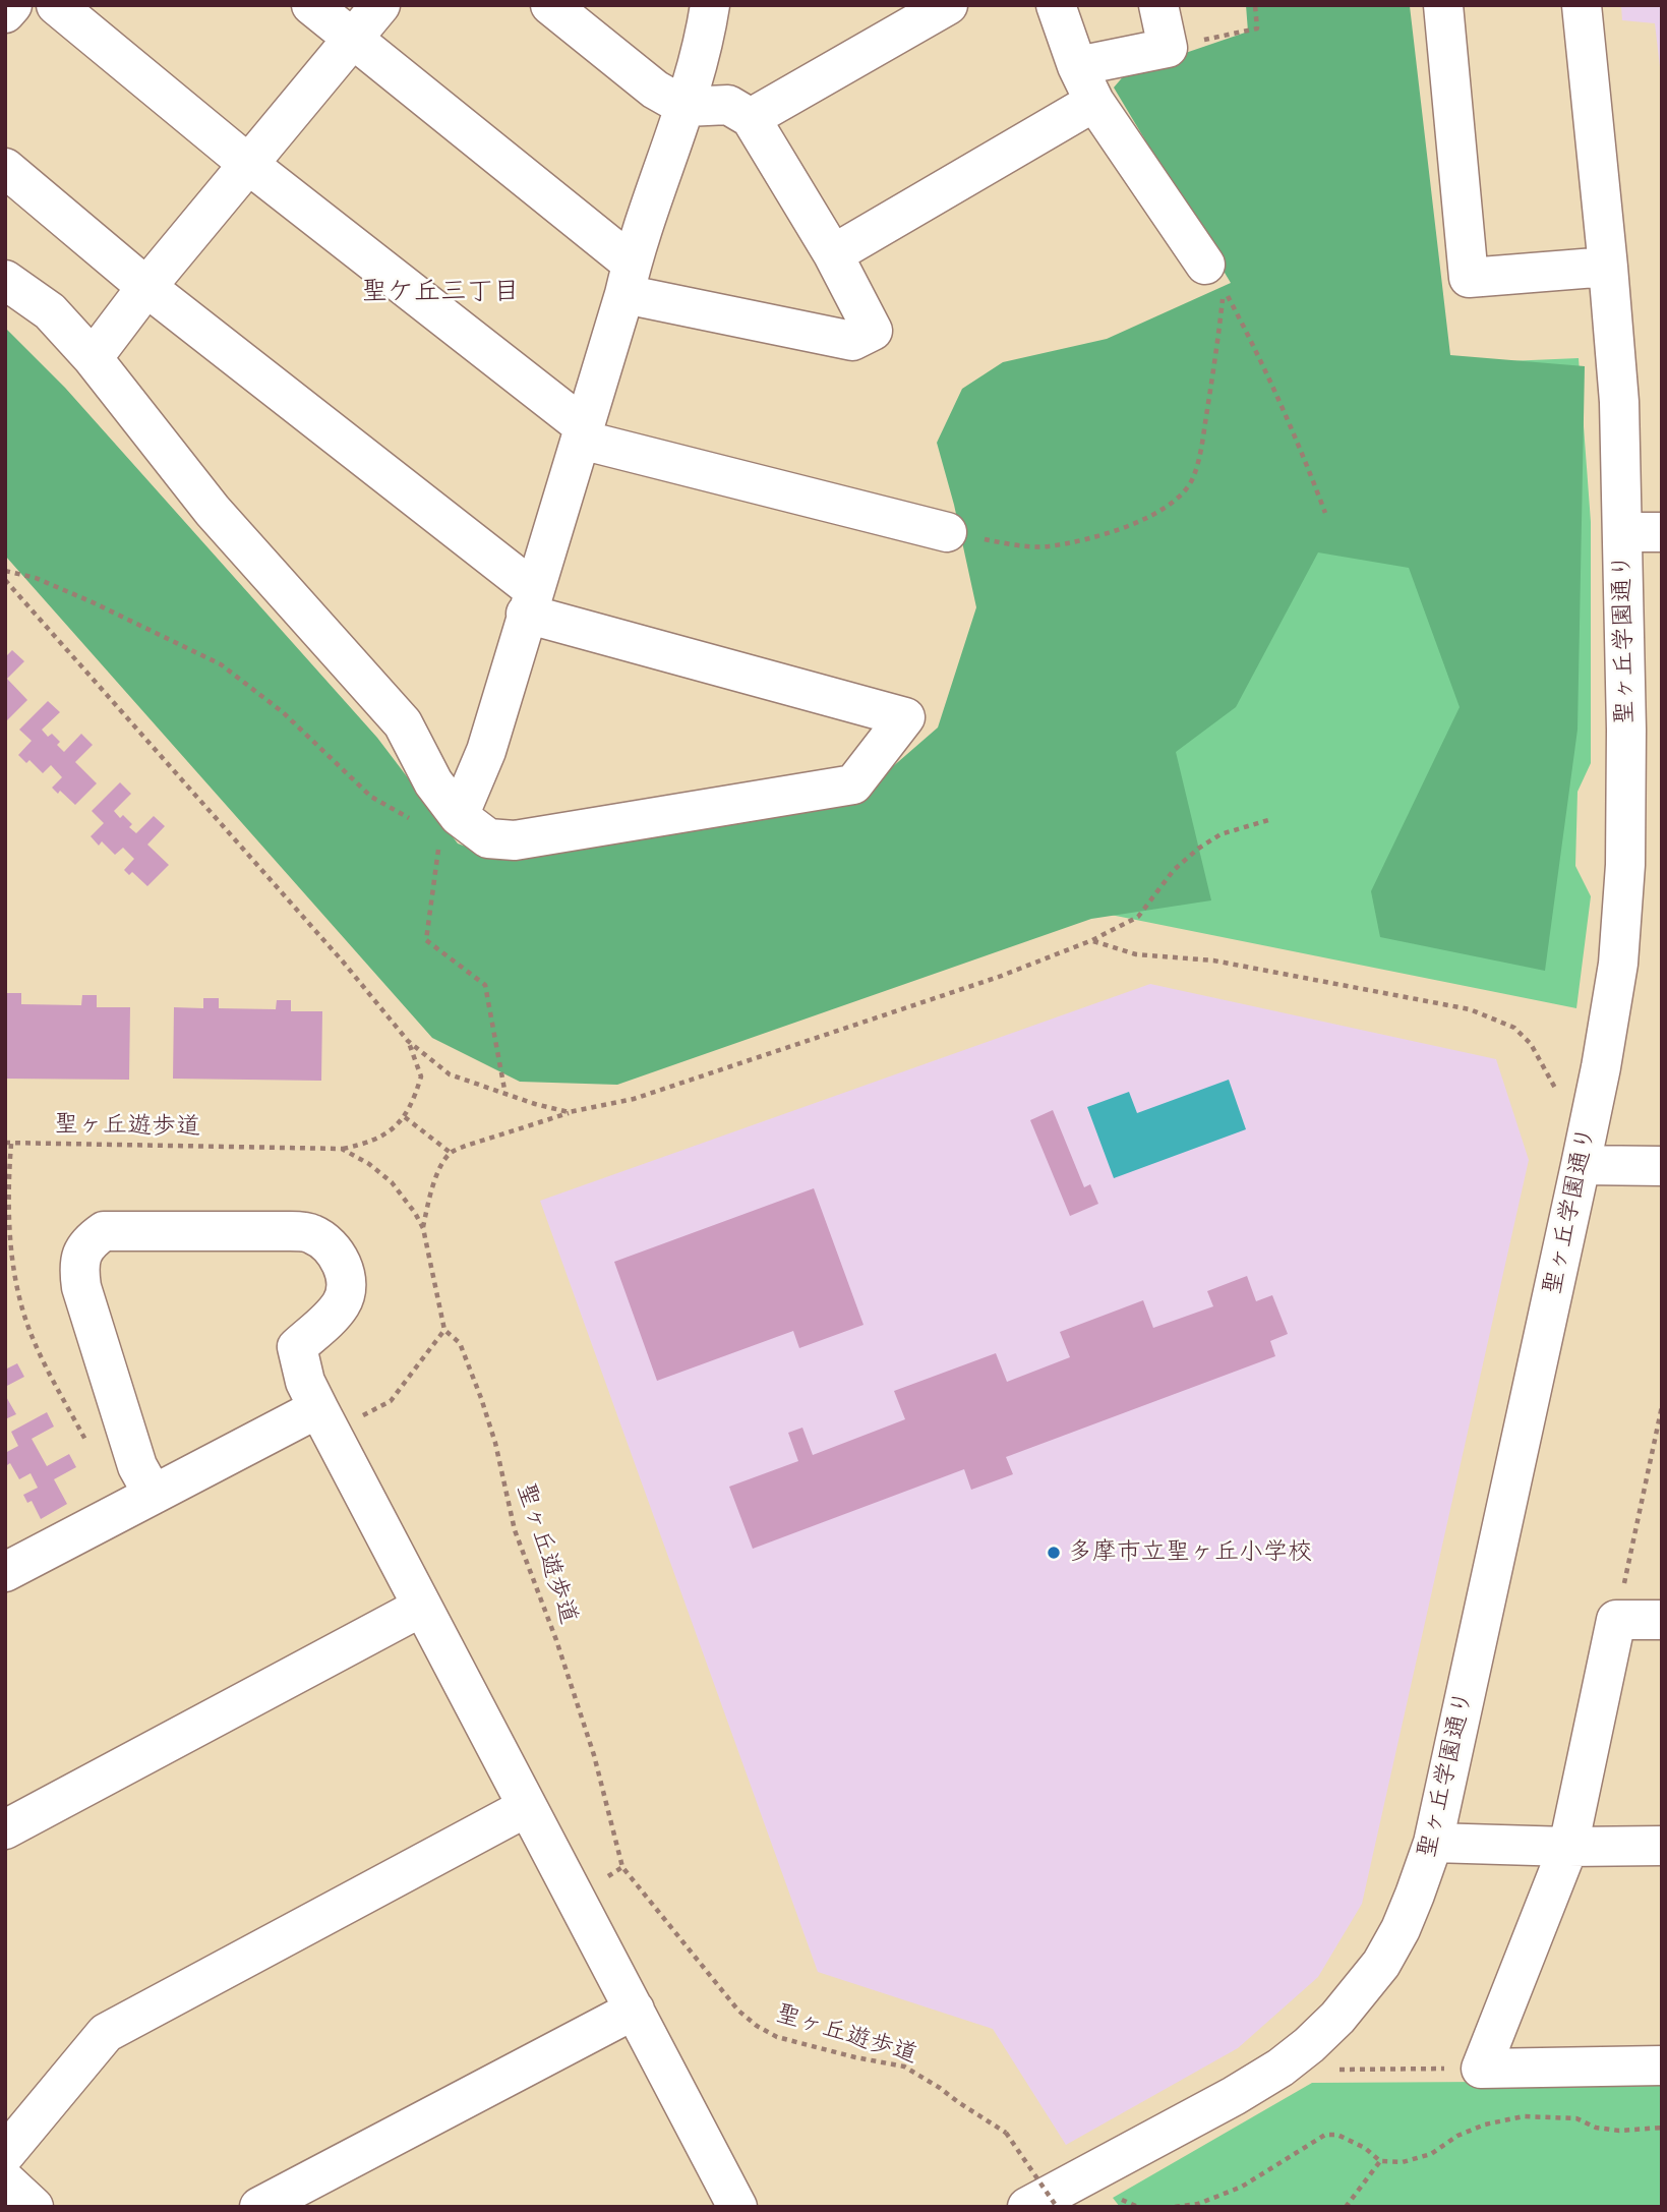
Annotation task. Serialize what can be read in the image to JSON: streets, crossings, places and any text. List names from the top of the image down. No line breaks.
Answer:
{"streets":{"street":["聖ヶ丘学園通り"],"path":["聖ヶ丘遊歩道"]},"districts":["聖ケ丘三丁目"],"places":["多摩市立聖ヶ丘小学校"]}
